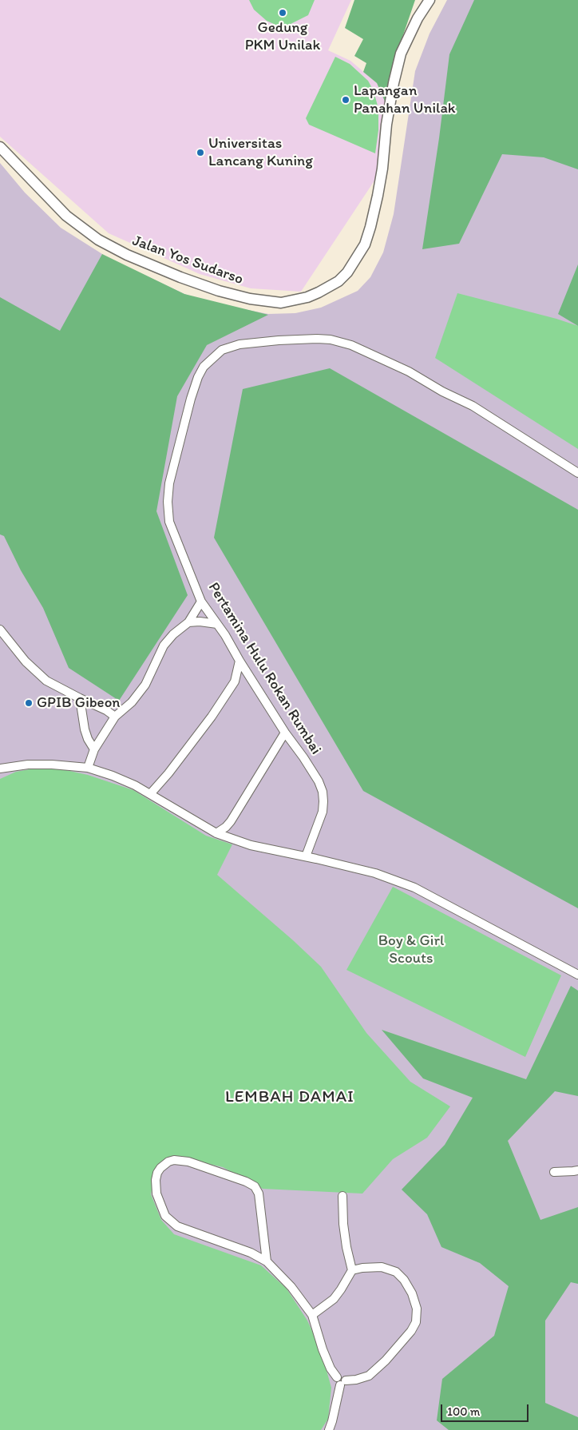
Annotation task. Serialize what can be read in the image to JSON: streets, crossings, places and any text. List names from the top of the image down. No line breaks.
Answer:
{"streets":{"main road":["Jalan Yos Sudarso"],"street":["Pertamina Hulu Rokan Rumbai"]},"districts":["LEMBAH DAMAI"],"parks":["Boy & Girl Scouts"],"places":["Gedung PKM Unilak","Lapangan Panahan Unilak","Universitas Lancang Kuning","GPIB Gibeon"],"scale_bar":"100 m"}
